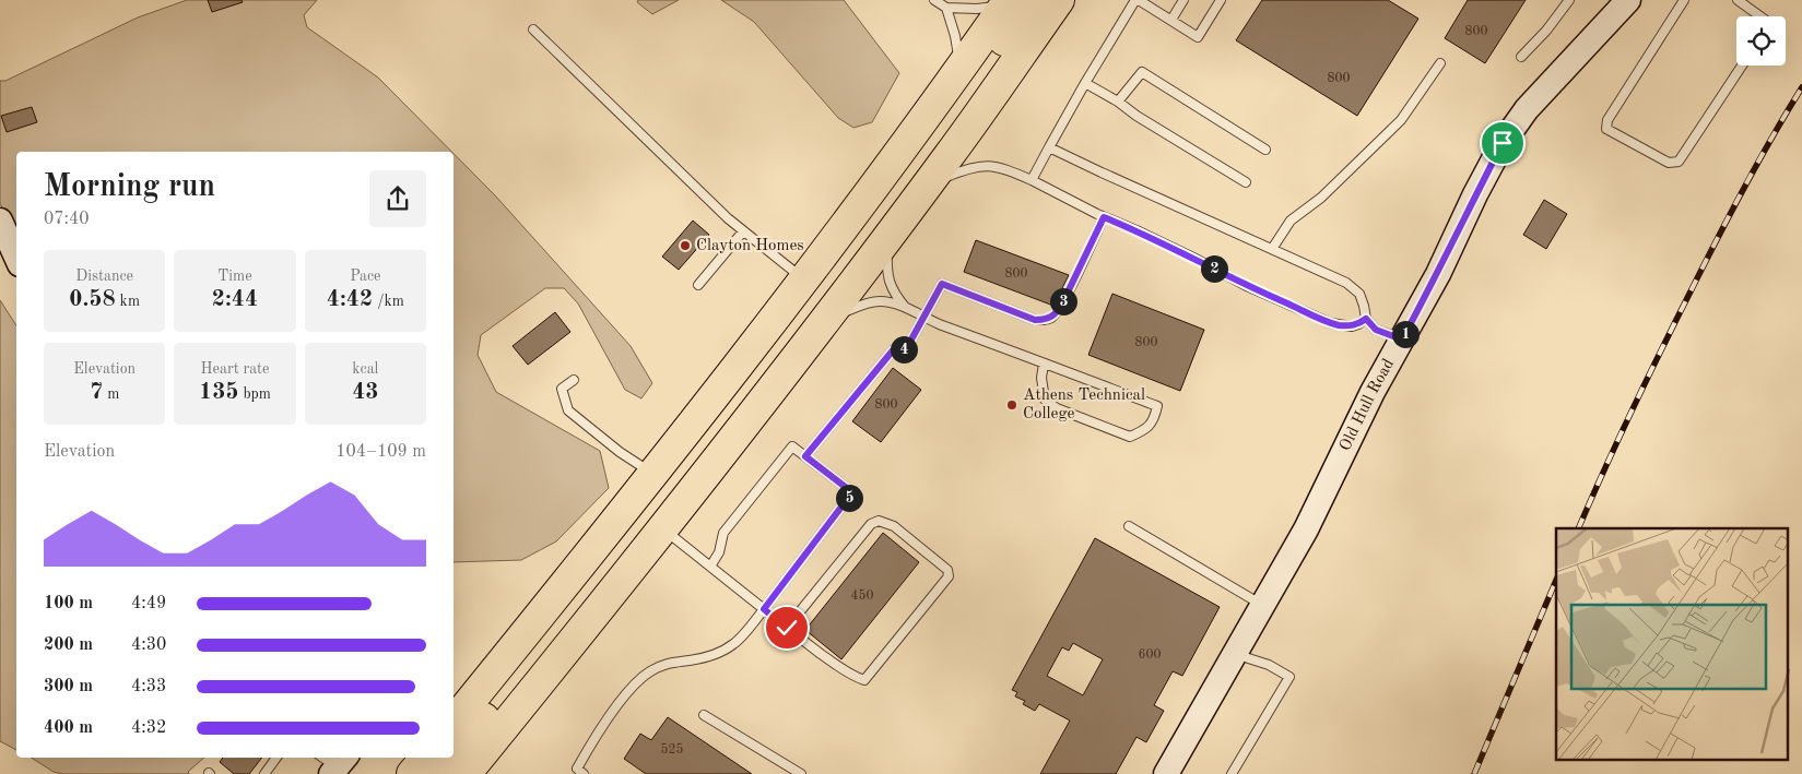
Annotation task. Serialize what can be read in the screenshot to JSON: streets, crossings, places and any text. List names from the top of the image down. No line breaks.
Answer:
{"streets":{"main road":["Old Hull Road"]},"places":["Clayton Homes","Athens Technical College"],"house_numbers":["800","800","800","800","800","450","600","525"],"page":{"heading":["Morning run","07:40"],"stats":[["Distance","0.58 km"],["Time","2:44"],["Pace","4:42 /km"],["Elevation","7 m"],["Heart rate","135 bpm"],["kcal","43"]],"pins":["2","3","1","4","5"],"chart":["Elevation","104–109 m"],"list":[{"name":"100 m","note":"4:49"},{"name":"200 m","note":"4:30"},{"name":"300 m","note":"4:33"},{"name":"400 m","note":"4:32"}]}}
